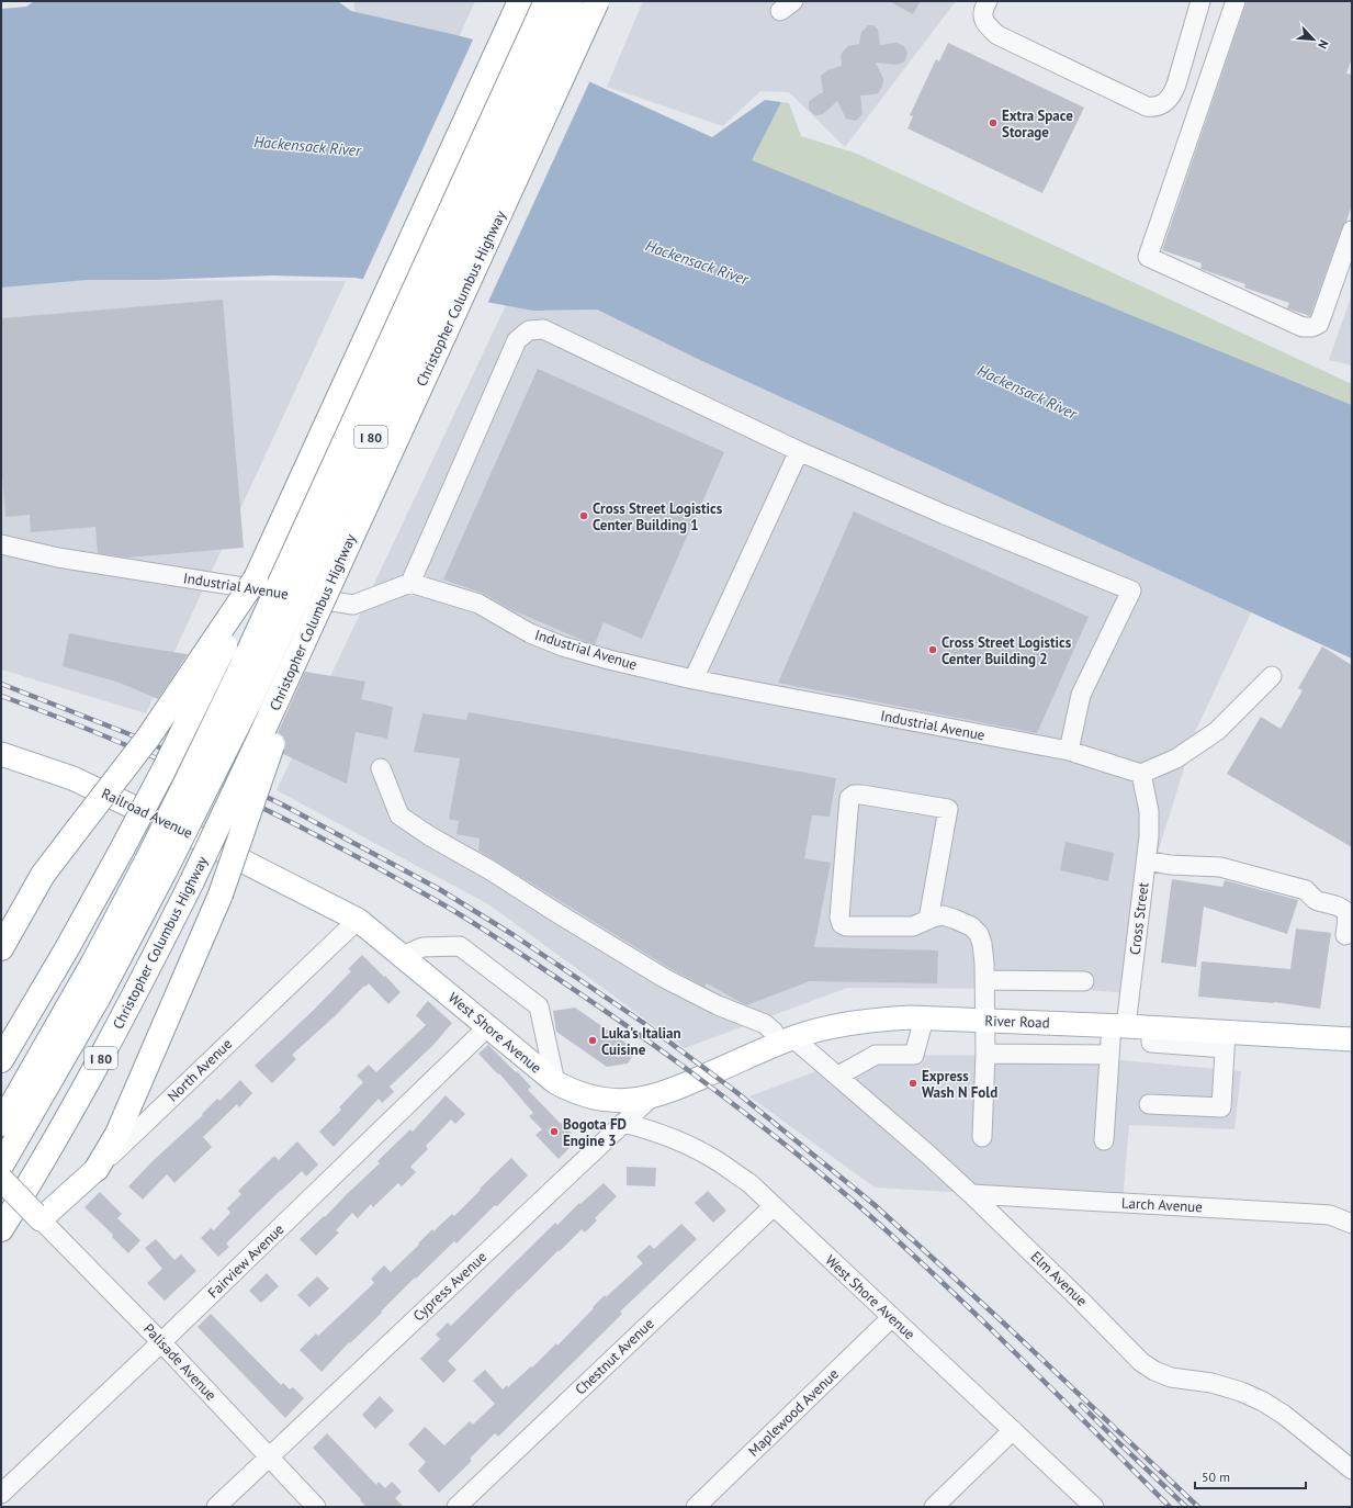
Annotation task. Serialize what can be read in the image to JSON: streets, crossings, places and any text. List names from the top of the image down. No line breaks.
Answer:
{"streets":{"highway":["Christopher Columbus Highway","I 80"],"main road":["Railroad Avenue","River Road","West Shore Avenue","North Avenue","Cypress Avenue"],"street":["Industrial Avenue","Cross Street","Larch Avenue","Fairview Avenue","Elm Avenue","Chestnut Avenue","Palisade Avenue","Maplewood Avenue"]},"crossings":[["Industrial Avenue","Cross Street"],["Railroad Avenue","West Shore Avenue"],["Railroad Avenue","North Avenue"],["Cross Street","River Road"],["River Road","Elm Avenue"],["River Road","Cypress Avenue"],["West Shore Avenue","North Avenue"],["West Shore Avenue","Fairview Avenue"],["West Shore Avenue","Cypress Avenue"],["West Shore Avenue","Chestnut Avenue"],["West Shore Avenue","Maplewood Avenue"],["North Avenue","Palisade Avenue"],["Larch Avenue","Elm Avenue"],["Fairview Avenue","Palisade Avenue"],["Cypress Avenue","Palisade Avenue"]],"water":["Hackensack River"],"places":["Extra Space Storage","Cross Street Logistics Center Building 1","Cross Street Logistics Center Building 2","Luka's Italian Cuisine","Express Wash N Fold","Bogota FD Engine 3"],"scale_bar":"50 m","north":"bottom right"}
